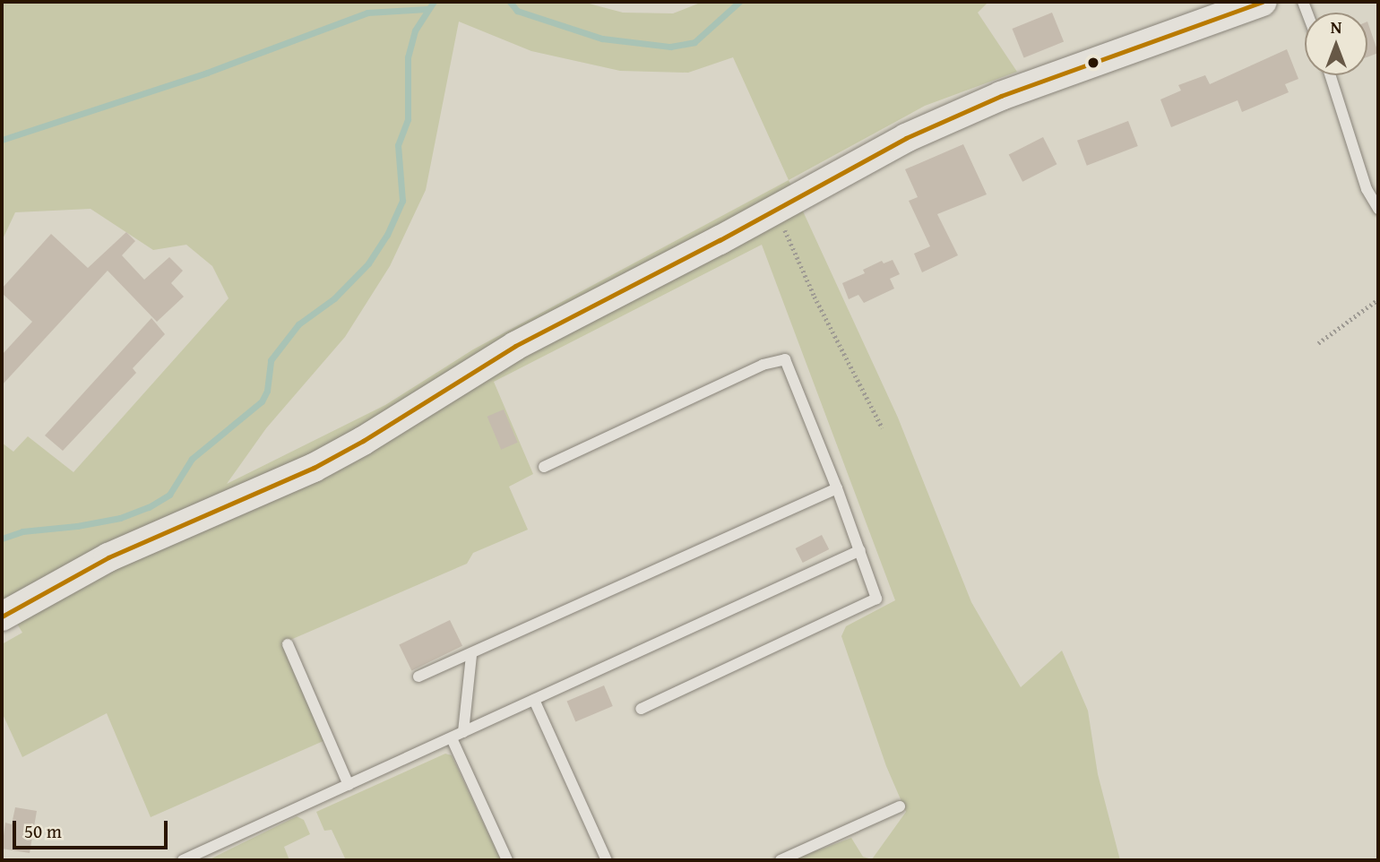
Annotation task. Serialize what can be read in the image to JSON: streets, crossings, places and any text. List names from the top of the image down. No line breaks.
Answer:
{"scale_bar":"50 m","north":"top"}
